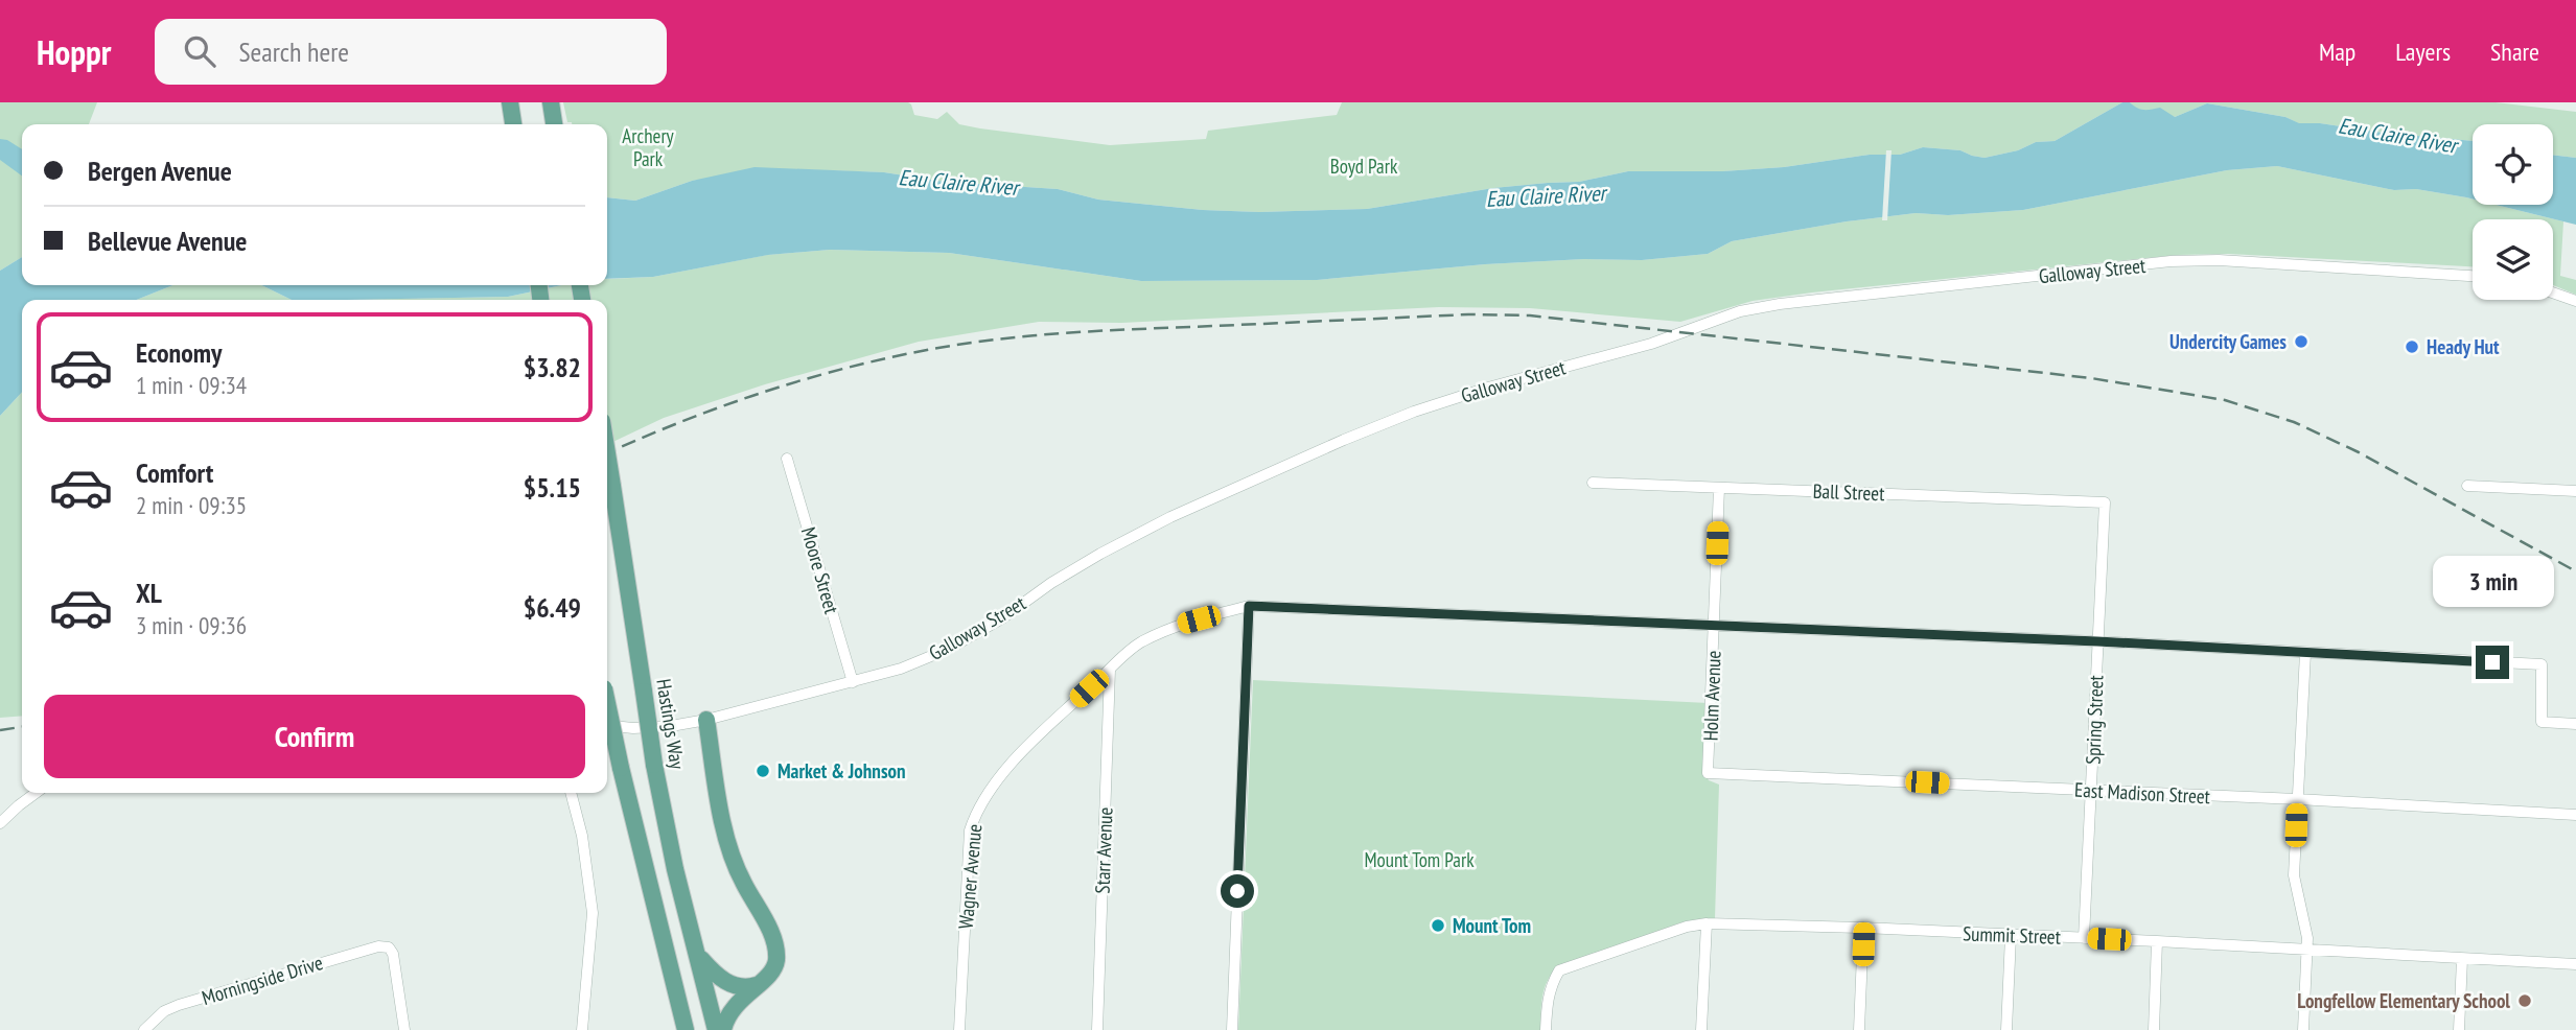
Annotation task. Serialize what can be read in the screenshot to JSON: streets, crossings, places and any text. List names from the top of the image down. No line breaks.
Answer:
{"streets":{"main road":["Hastings Way"],"street":["Galloway Street","Ball Street","Moore Street","Holm Avenue","Spring Street","East Madison Street","Starr Avenue","Wagner Avenue","Summit Street","Morningside Drive"]},"crossings":[["Galloway Street","Moore Street"],["Ball Street","Holm Avenue"],["Ball Street","Spring Street"],["Holm Avenue","East Madison Street"],["Holm Avenue","Wagner Avenue"],["Spring Street","East Madison Street"],["Spring Street","Wagner Avenue"],["Spring Street","Summit Street"],["Starr Avenue","Wagner Avenue"]],"water":["Eau Claire River"],"parks":["Archery Park","Boyd Park","Mount Tom Park"],"places":["Undercity Games","Heady Hut","Market & Johnson","Mount Tom","Longfellow Elementary School"],"page":{"header":"Hoppr","search":"Search here","nav":["Map","Layers","Share"],"banner":["Bergen Avenue","Bellevue Avenue"],"list":[{"name":"Economy","note":"1 min · 09:34","value":"$3.82"},{"name":"Comfort","note":"2 min · 09:35","value":"$5.15"},{"name":"XL","note":"3 min · 09:36","value":"$6.49"}],"bubble":"3 min","buttons":"Confirm"}}
